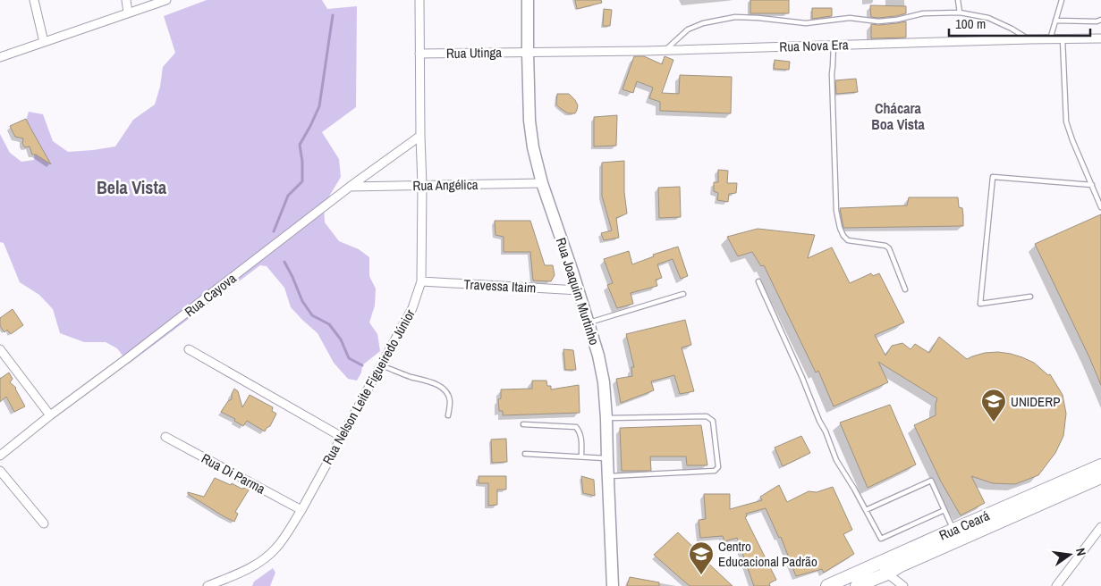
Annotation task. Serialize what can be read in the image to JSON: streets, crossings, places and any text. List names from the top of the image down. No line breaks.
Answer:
{"streets":{"main road":["Rua Joaquim Murtinho","Rua Ceará"],"street":["Rua Nova Era","Rua Utinga","Rua Angélica","Travessa Itaim","Rua Cayova","Rua Nelson Leite Figueiredo Júnior","Rua Di Parma"]},"crossings":[["Rua Nova Era","Rua Utinga"],["Rua Nova Era","Rua Joaquim Murtinho"],["Rua Utinga","Rua Joaquim Murtinho"],["Rua Utinga","Rua Nelson Leite Figueiredo Júnior"],["Rua Angélica","Rua Joaquim Murtinho"],["Rua Angélica","Rua Cayova"],["Rua Angélica","Rua Nelson Leite Figueiredo Júnior"],["Travessa Itaim","Rua Joaquim Murtinho"],["Travessa Itaim","Rua Nelson Leite Figueiredo Júnior"],["Rua Cayova","Rua Nelson Leite Figueiredo Júnior"],["Rua Nelson Leite Figueiredo Júnior","Rua Di Parma"]],"districts":["Chácara Boa Vista","Bela Vista"],"places":{"school or university":["UNIDERP","Centro Educacional Padrão"]},"scale_bar":"100 m","north":"right"}
